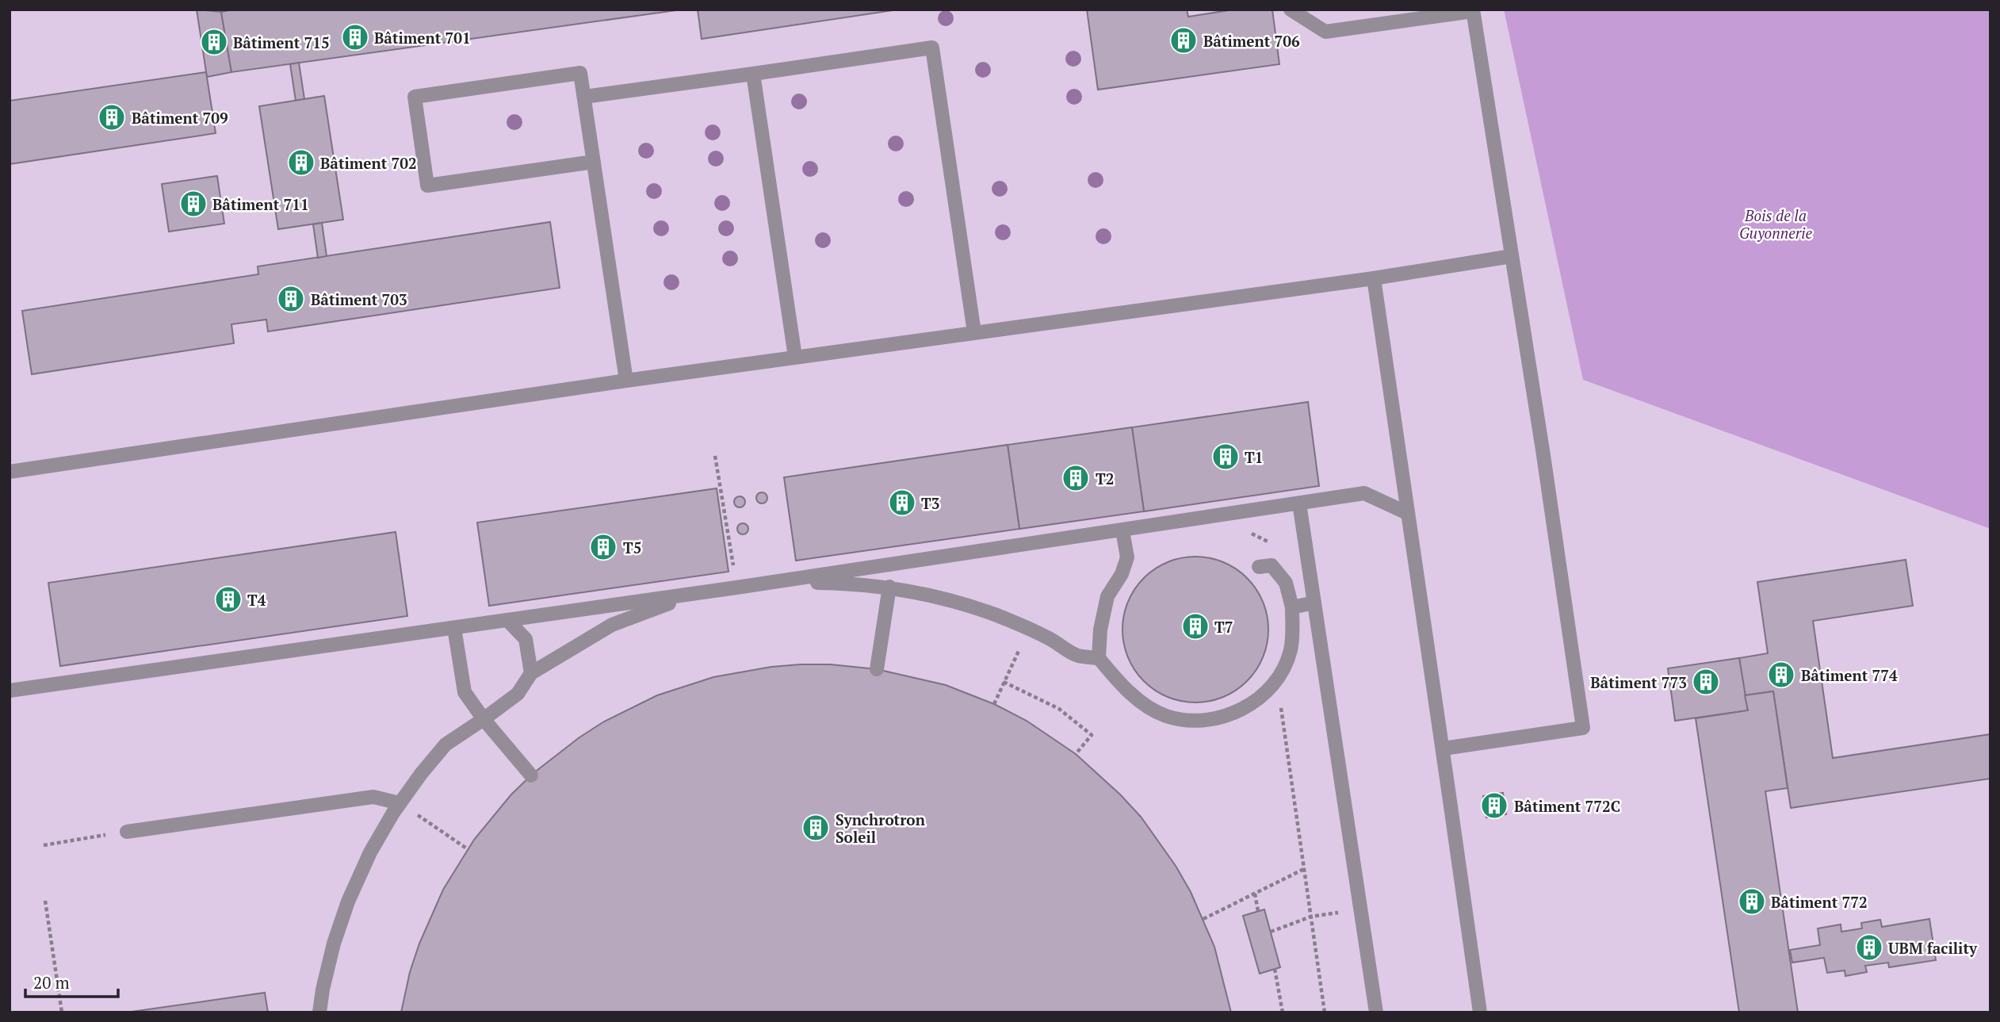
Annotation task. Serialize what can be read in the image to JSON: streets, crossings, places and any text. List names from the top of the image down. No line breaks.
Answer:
{"parks":["Bois de la Guyonnerie"],"places":{"building":["Bâtiment 701","Bâtiment 706","Bâtiment 715","Bâtiment 709","Bâtiment 702","Bâtiment 711","Bâtiment 703","T1","T2","T3","T5","T4","T7","Bâtiment 774","Bâtiment 773","Bâtiment 772C","Synchrotron Soleil","Bâtiment 772","UBM facility"]},"scale_bar":"20 m"}
